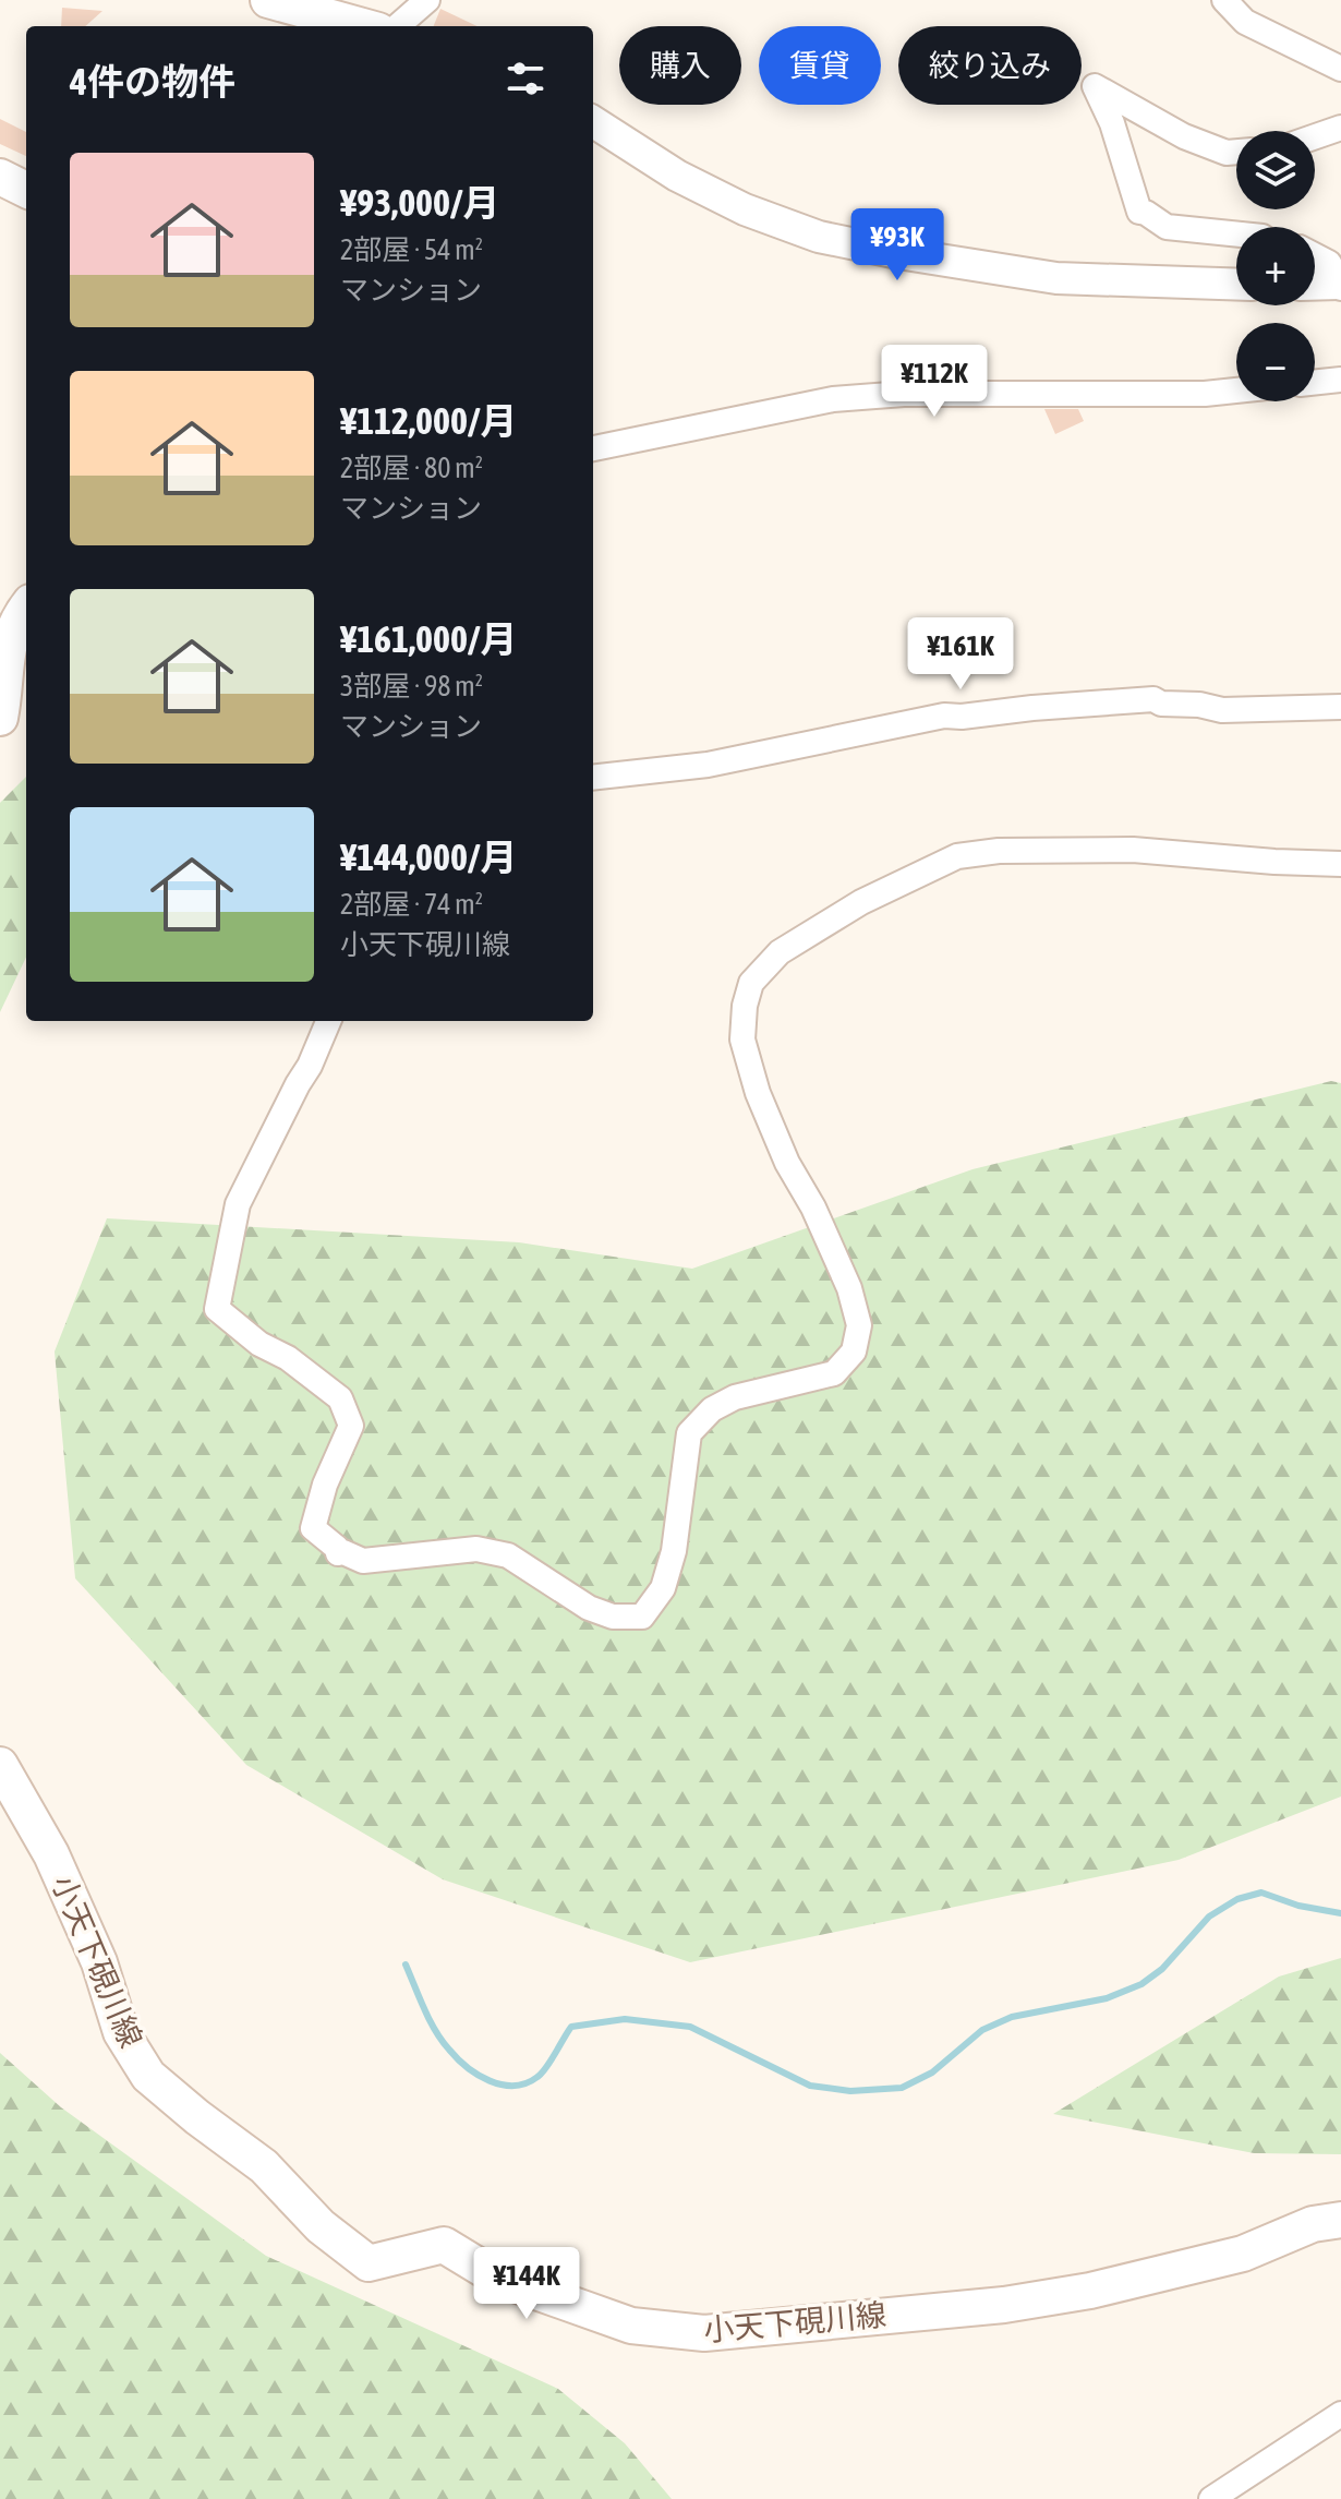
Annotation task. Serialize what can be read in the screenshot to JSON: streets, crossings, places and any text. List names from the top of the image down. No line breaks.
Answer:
{"streets":{"main road":["小天下硯川線"]},"page":{"chip":["購入","賃貸","絞り込み"],"heading":"4件の物件","map_buttons":["+","−"],"list":[{"name":"¥93,000/月","note":"2部屋 · 54 m² · マンション"},{"name":"¥112,000/月","note":"2部屋 · 80 m² · マンション"},{"name":"¥161,000/月","note":"3部屋 · 98 m² · マンション"},{"name":"¥144,000/月","note":"2部屋 · 74 m² · 小天下硯川線"}],"price":["¥93K","¥112K","¥161K","¥144K"]}}
